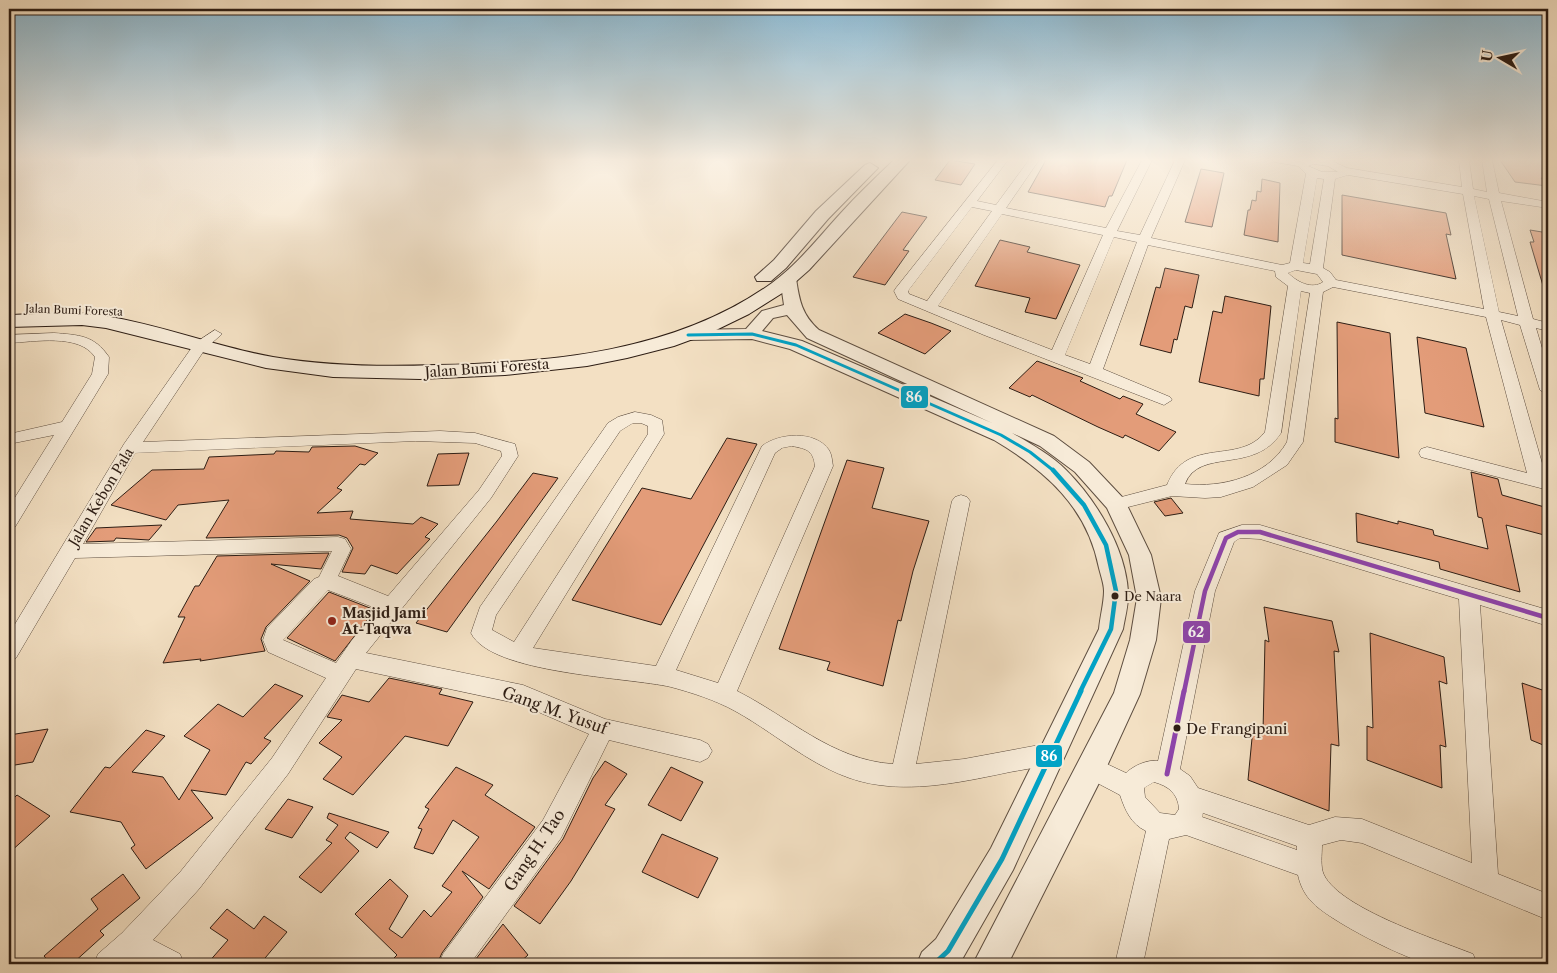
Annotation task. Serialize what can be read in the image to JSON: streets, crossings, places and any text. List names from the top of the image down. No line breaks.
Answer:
{"streets":{"main road":["Jalan Bumi Foresta"],"street":["Jalan Kebon Pala","Gang M. Yusuf","Gang H. Tao"]},"crossings":[["Jalan Bumi Foresta","Jalan Kebon Pala"],["Gang M. Yusuf","Gang H. Tao"]],"places":["De Naara","Masjid Jami At-Taqwa","De Frangipani"],"lines":["transit line 86","transit line 62"],"north":"left"}
